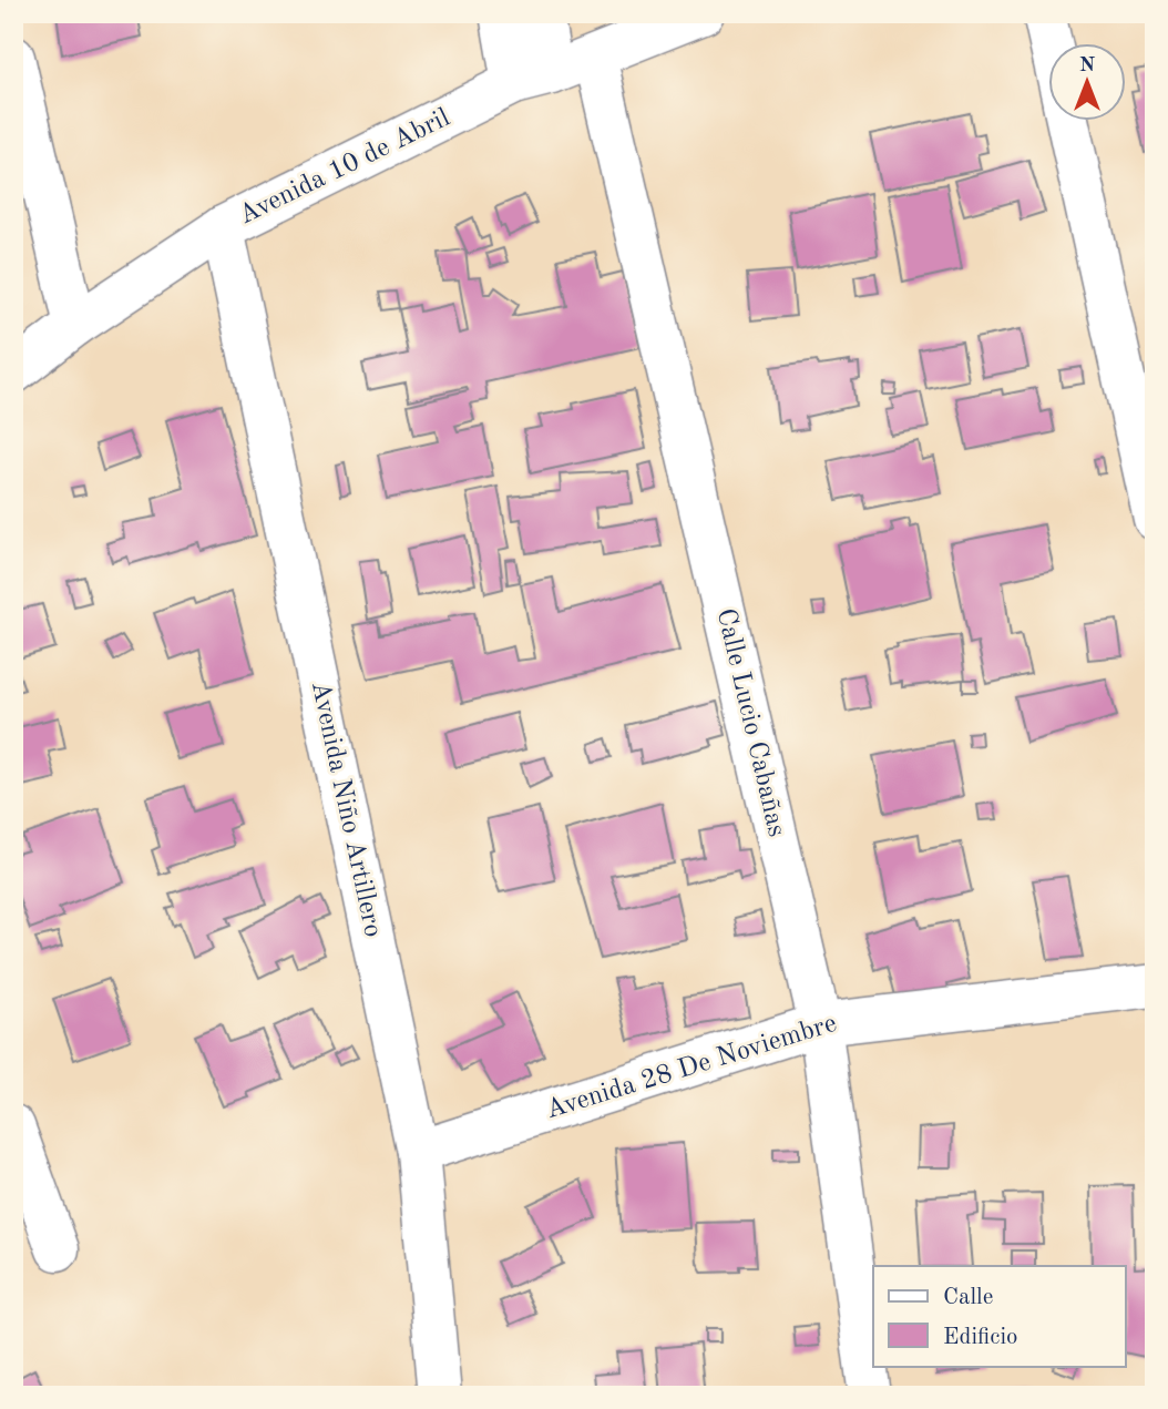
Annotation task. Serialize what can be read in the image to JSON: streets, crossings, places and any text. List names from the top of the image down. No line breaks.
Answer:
{"streets":{"street":["Avenida 10 de Abril","Calle Lucio Cabañas","Avenida Niño Artillero","Avenida 28 De Noviembre"]},"crossings":[["Avenida 10 de Abril","Calle Lucio Cabañas"],["Avenida 10 de Abril","Avenida Niño Artillero"],["Calle Lucio Cabañas","Avenida 28 De Noviembre"],["Avenida Niño Artillero","Avenida 28 De Noviembre"]],"legend":["Calle","Edificio"],"north":"top"}
